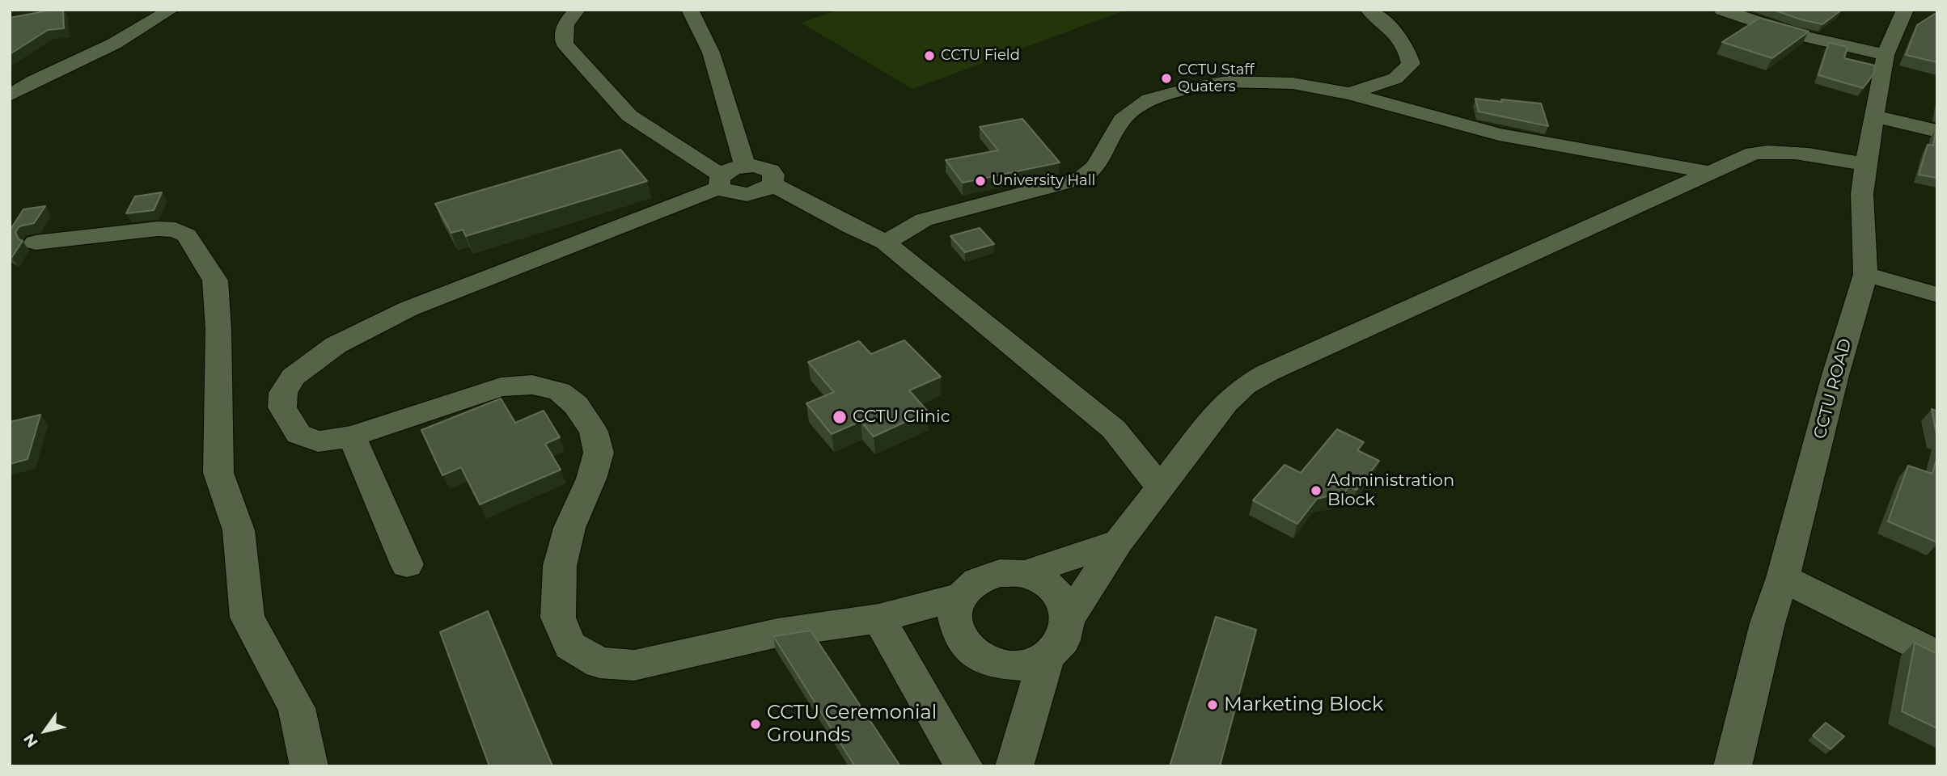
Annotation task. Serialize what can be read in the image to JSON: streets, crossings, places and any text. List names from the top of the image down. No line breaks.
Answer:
{"streets":{"street":["CCTU ROAD"]},"places":["CCTU Field","CCTU Staff Quaters","University Hall","CCTU Clinic","Administration Block","Marketing Block","CCTU Ceremonial Grounds"],"north":"bottom left"}
